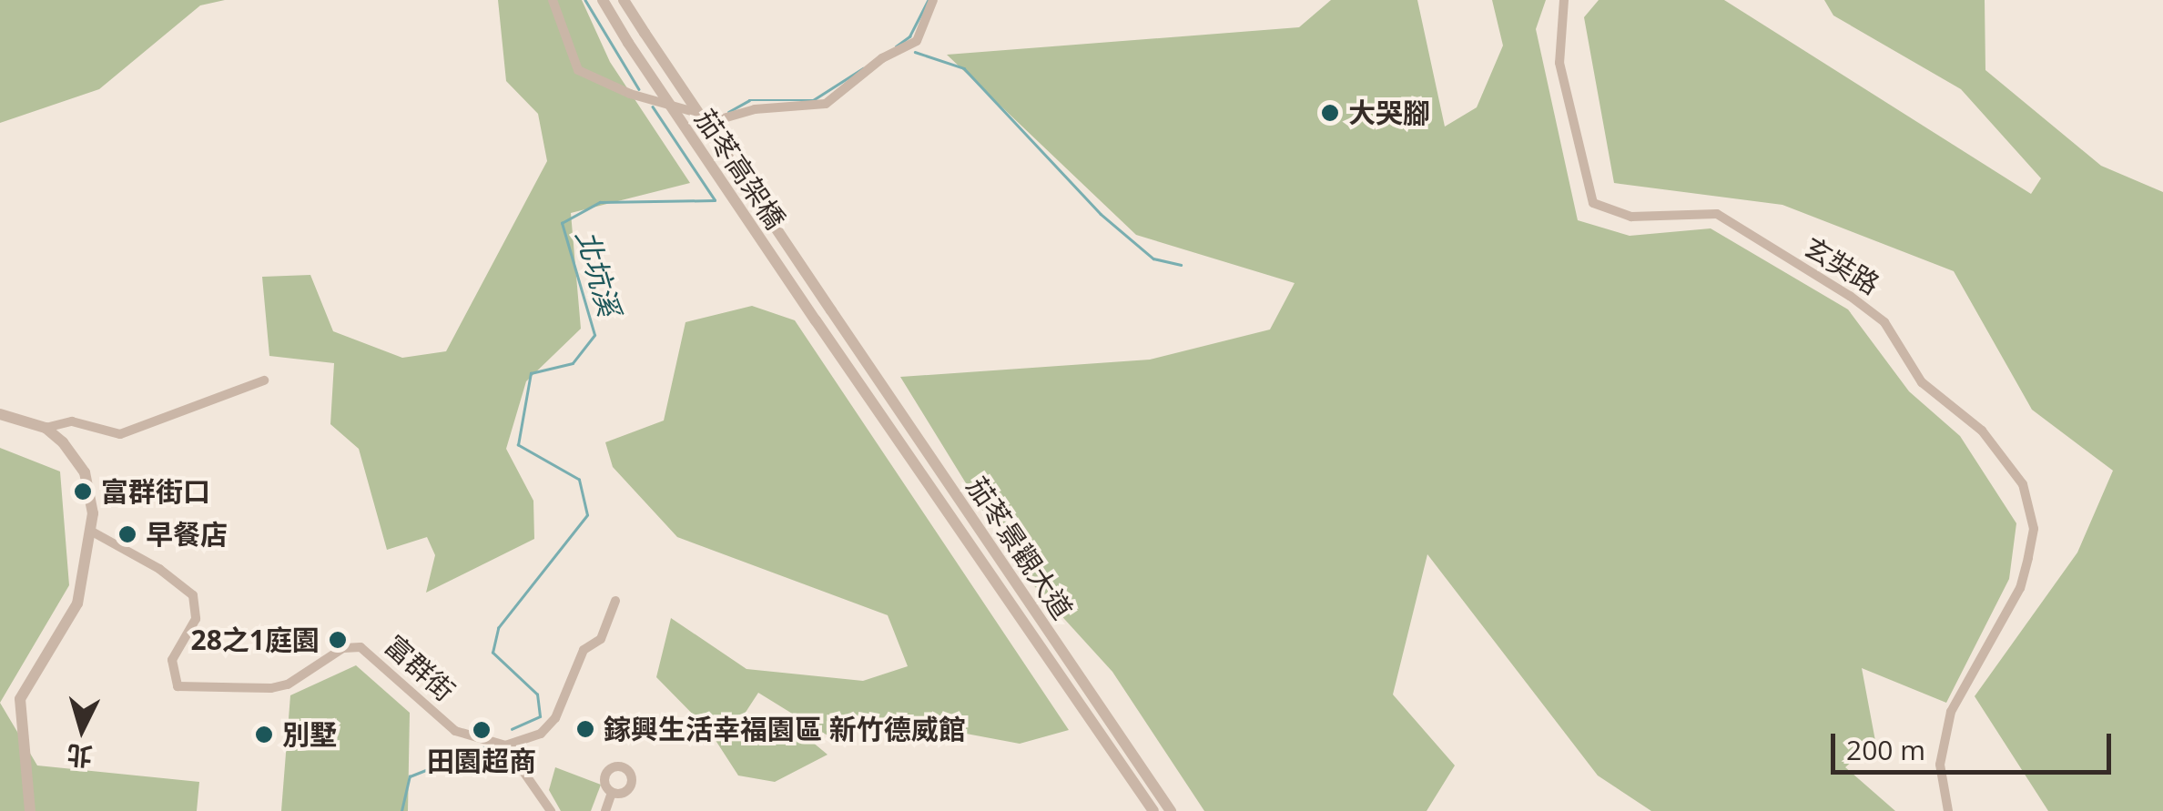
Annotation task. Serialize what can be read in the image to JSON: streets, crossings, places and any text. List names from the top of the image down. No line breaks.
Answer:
{"streets":{"street":["茄苳高架橋","玄奘路","茄苳景觀大道","富群街"]},"crossings":[["茄苳高架橋","茄苳景觀大道"]],"water":["北坑溪"],"places":["大哭腳","富群街口","早餐店","28之1庭園","鎵興生活幸福園區 新竹德威館","田園超商","別墅"],"scale_bar":"200 m","north":"bottom"}
